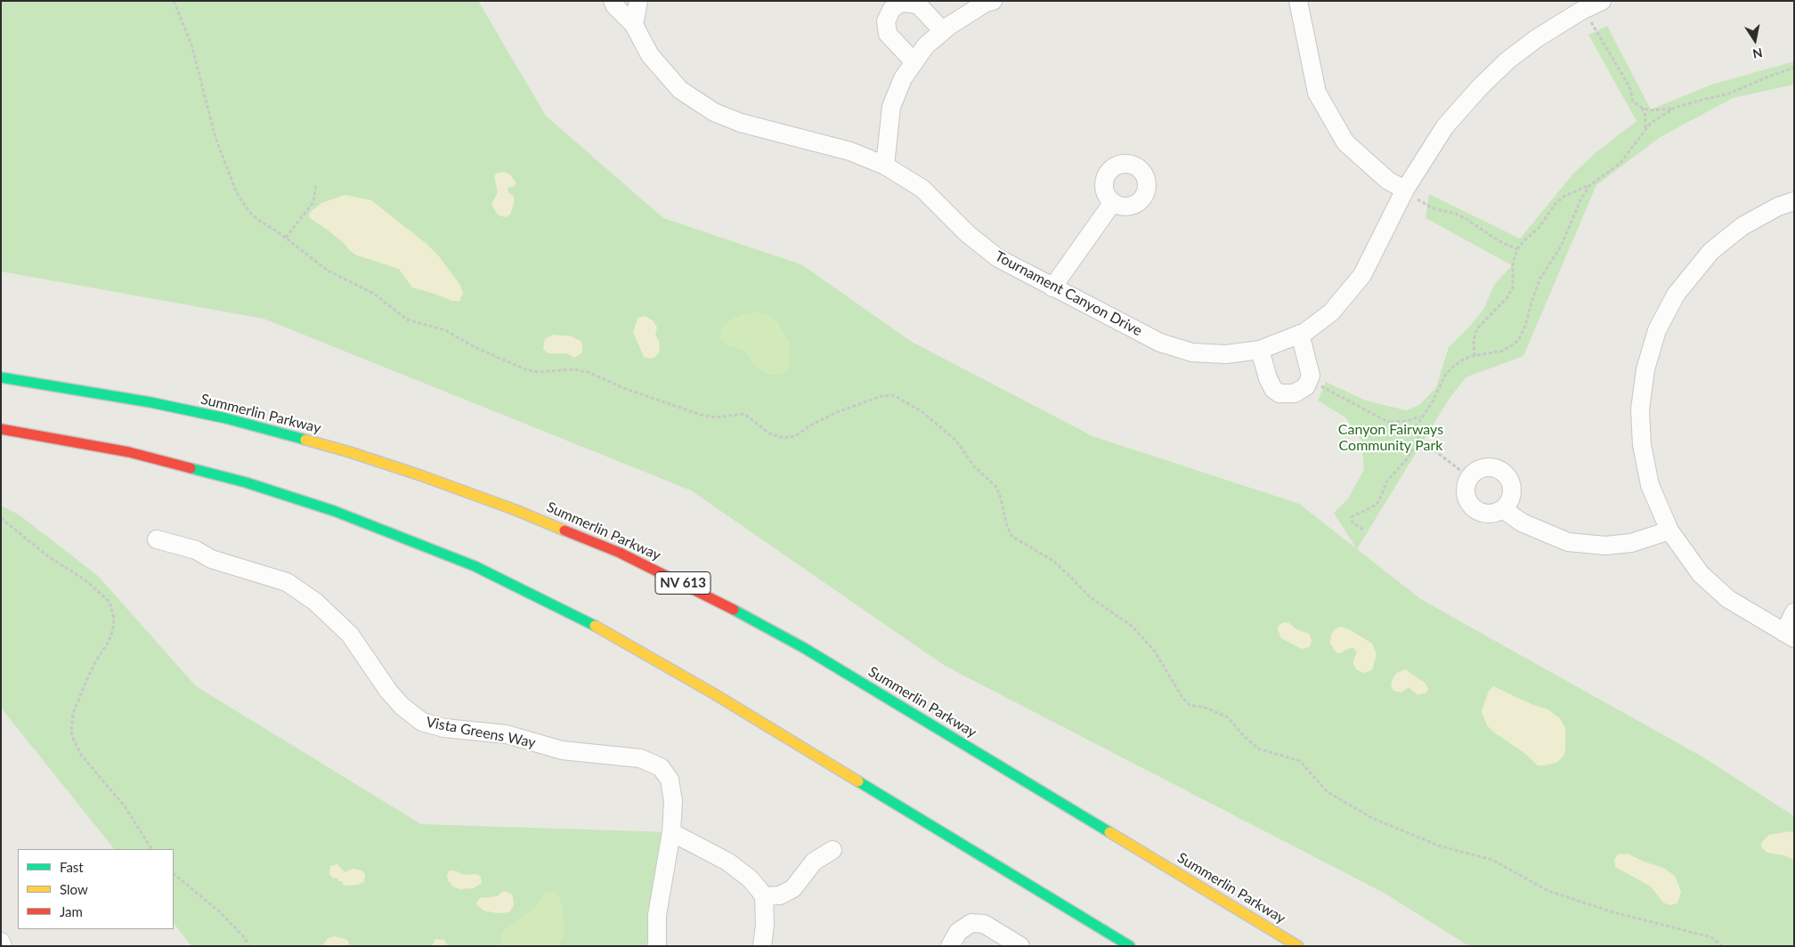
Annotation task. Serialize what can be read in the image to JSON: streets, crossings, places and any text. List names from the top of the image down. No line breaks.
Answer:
{"streets":{"highway":["Summerlin Parkway","NV 613"],"street":["Tournament Canyon Drive","Vista Greens Way"]},"parks":["Canyon Fairways Community Park"],"legend":["Fast","Slow","Jam"],"north":"bottom"}
